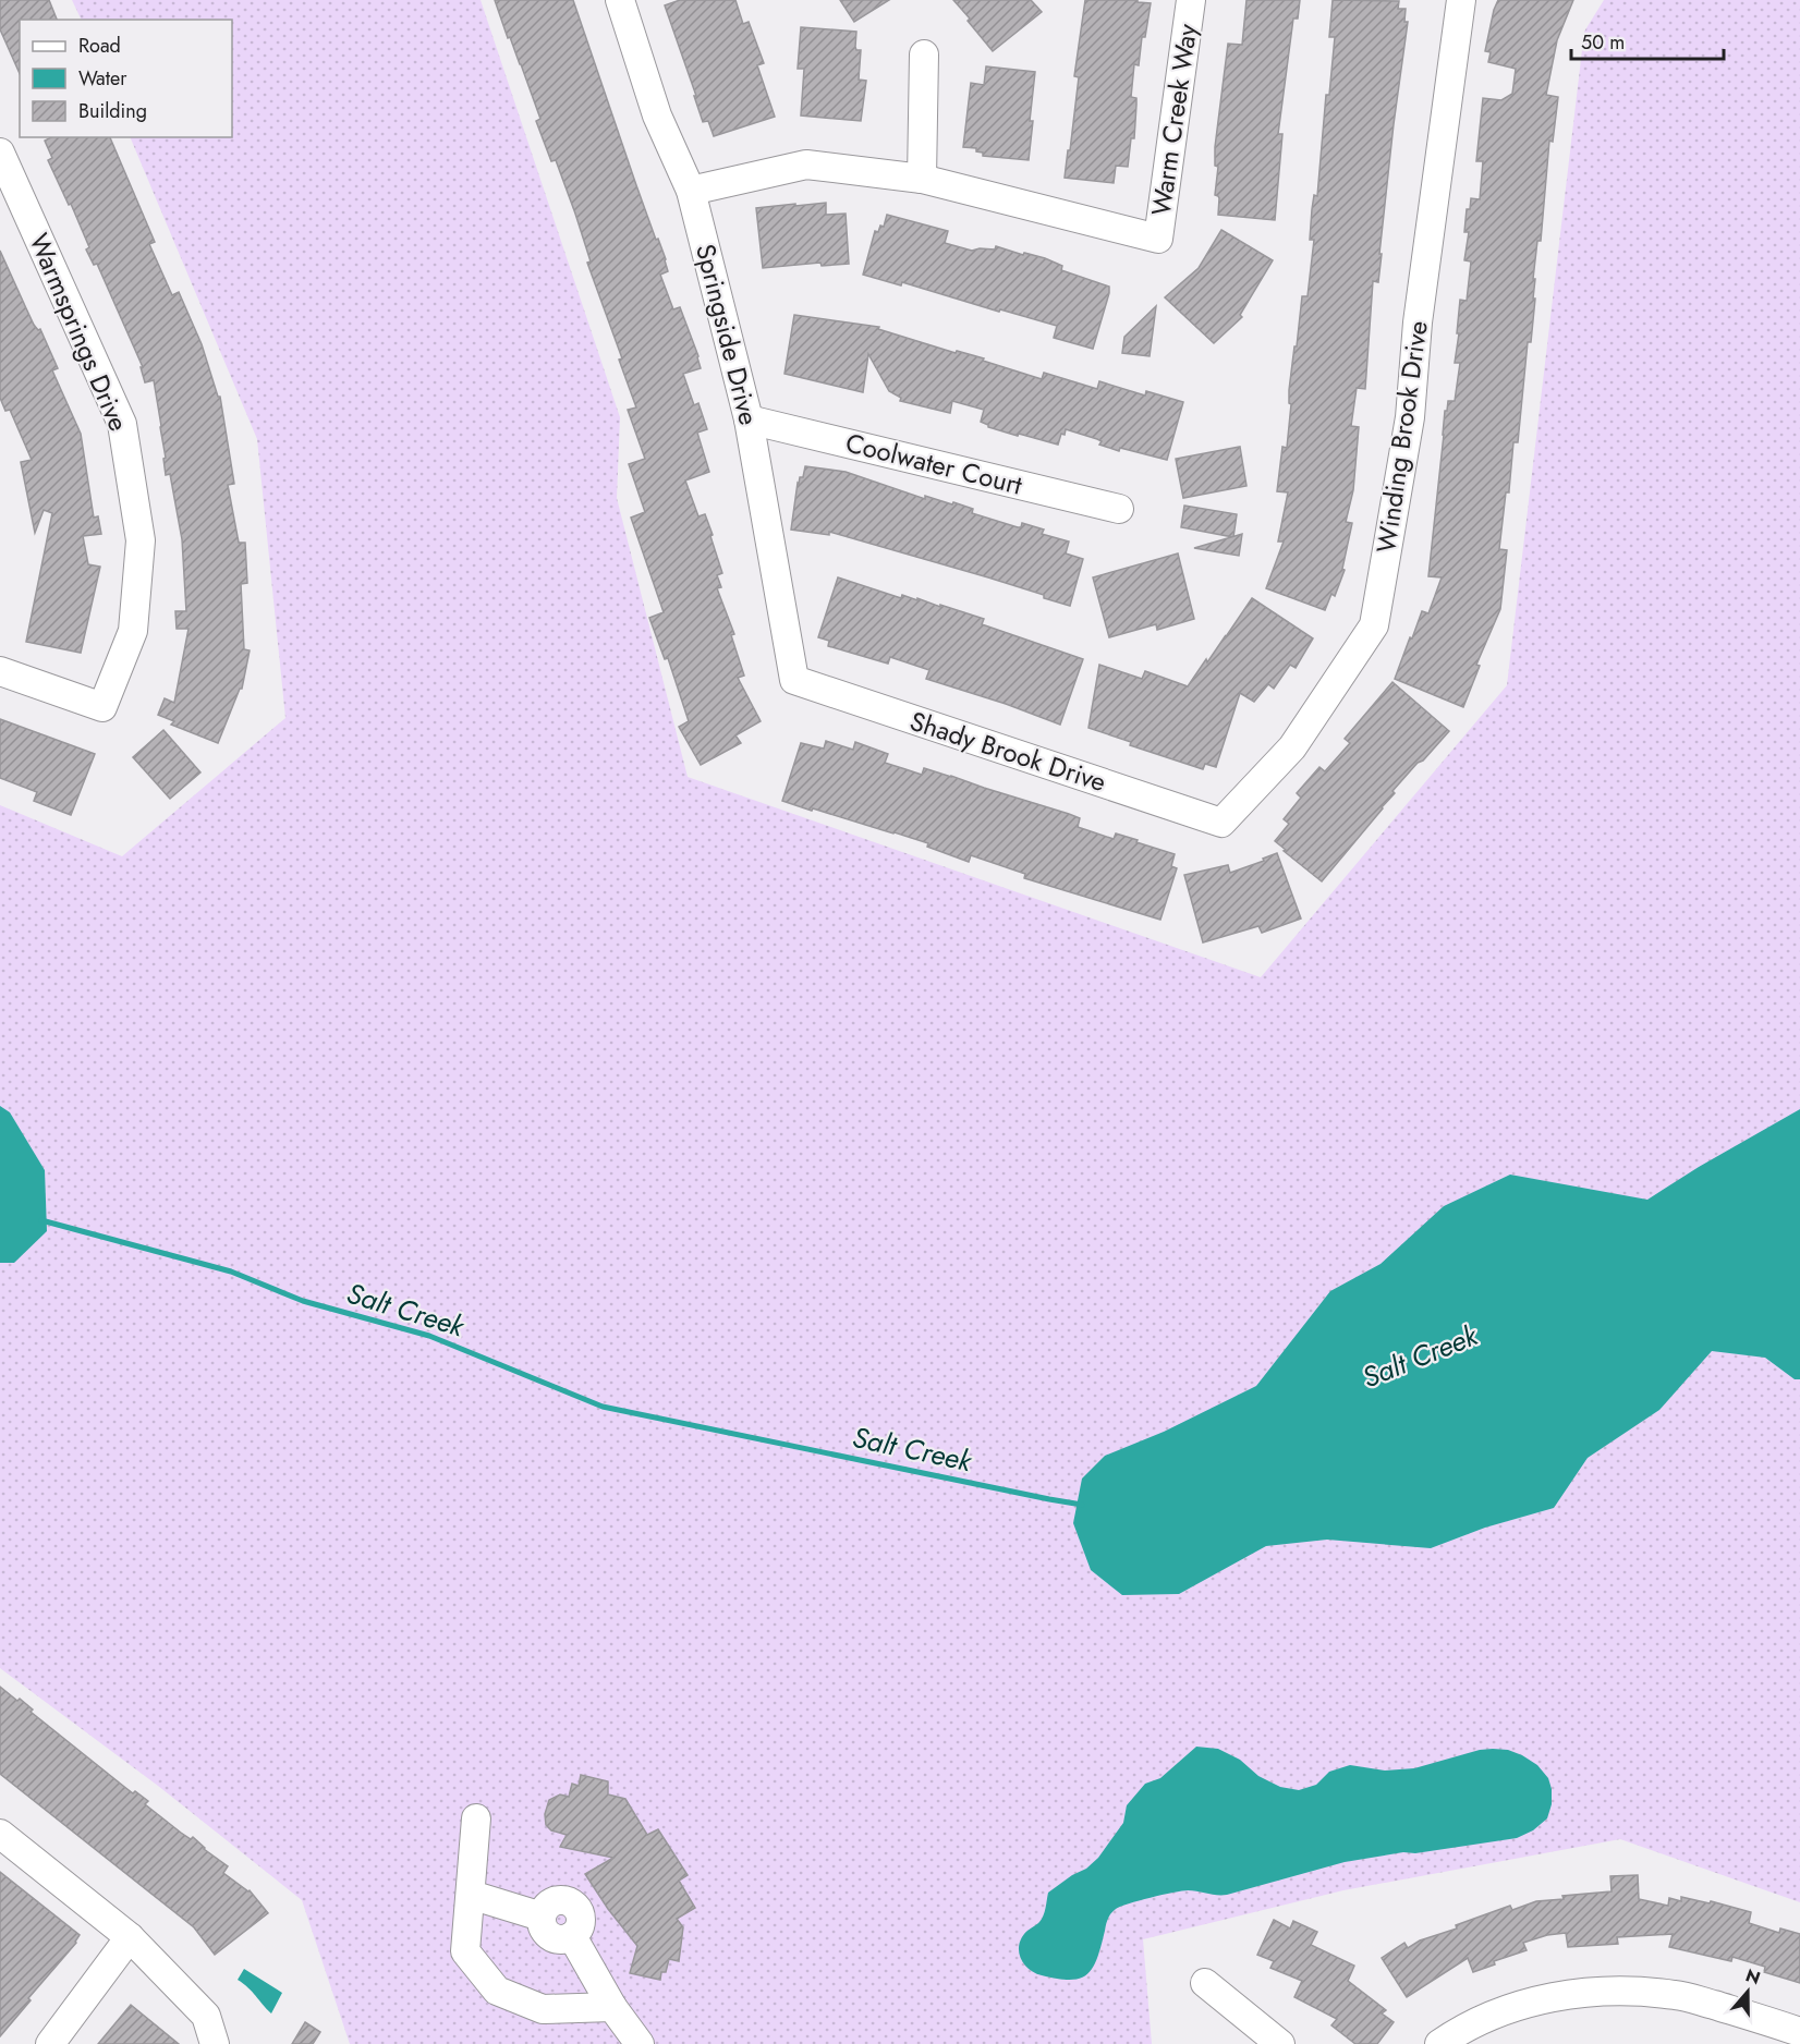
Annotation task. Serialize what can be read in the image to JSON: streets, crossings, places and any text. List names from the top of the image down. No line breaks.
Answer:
{"streets":{"street":["Warm Creek Way","Warmsprings Drive","Springside Drive","Winding Brook Drive","Coolwater Court","Shady Brook Drive"]},"crossings":[["Springside Drive","Coolwater Court"],["Springside Drive","Shady Brook Drive"],["Winding Brook Drive","Shady Brook Drive"]],"water":["Salt Creek"],"legend":["Road","Water","Building"],"scale_bar":"50 m","north":"top"}
